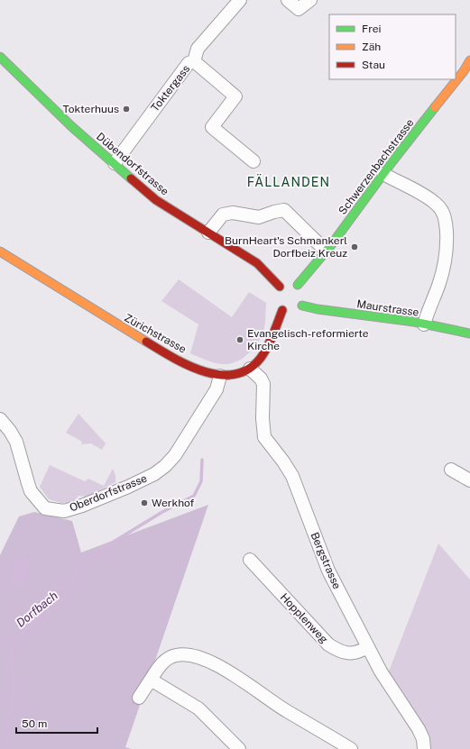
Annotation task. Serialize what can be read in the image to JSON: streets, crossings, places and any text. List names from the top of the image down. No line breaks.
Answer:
{"streets":{"main road":["Dübendorfstrasse","Schwerzenbachstrasse","Maurstrasse","Zürichstrasse"],"street":["Toktergass","Oberdorfstrasse","Bergstrasse","Hopplenweg"]},"crossings":[["Toktergass","Dübendorfstrasse"],["Dübendorfstrasse","Schwerzenbachstrasse"],["Dübendorfstrasse","Zürichstrasse"],["Schwerzenbachstrasse","Zürichstrasse"],["Maurstrasse","Zürichstrasse"],["Zürichstrasse","Oberdorfstrasse"],["Zürichstrasse","Bergstrasse"],["Bergstrasse","Hopplenweg"]],"districts":["FÄLLANDEN"],"water":["Dorfbach"],"places":["Tokterhuus","BurnHeart's Schmankerl Dorfbeiz Kreuz","Evangelisch-reformierte Kirche","Werkhof"],"legend":["Frei","Zäh","Stau"],"scale_bar":"50 m"}
